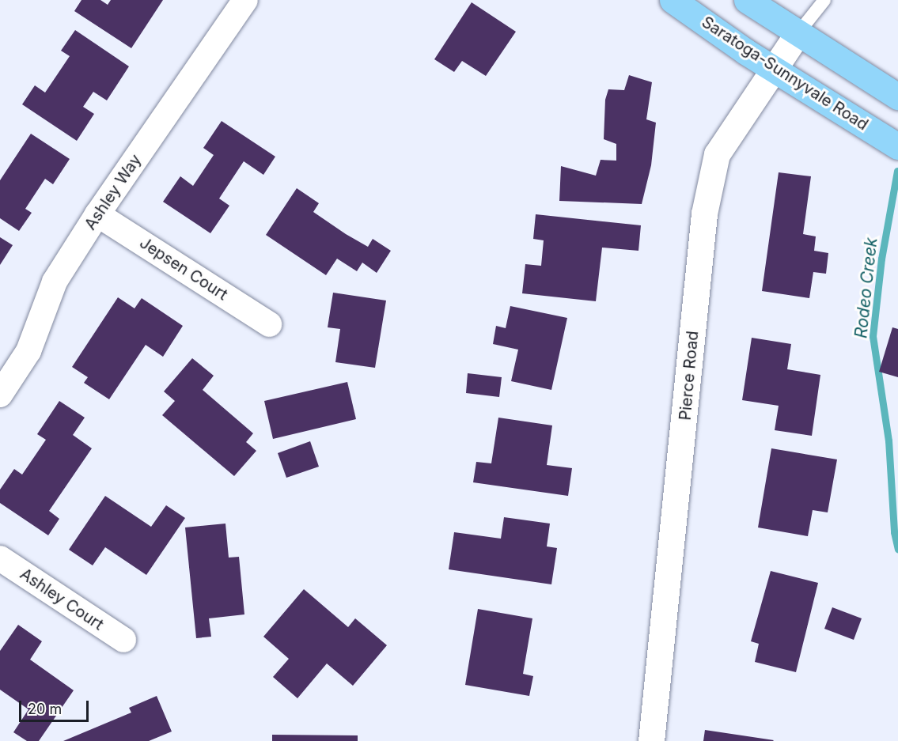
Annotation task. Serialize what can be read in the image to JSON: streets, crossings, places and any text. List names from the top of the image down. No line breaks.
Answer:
{"streets":{"main road":["Saratoga-Sunnyvale Road"],"street":["Ashley Way","Jepsen Court","Pierce Road","Ashley Court"]},"crossings":[["Saratoga-Sunnyvale Road","Pierce Road"],["Ashley Way","Jepsen Court"]],"water":["Rodeo Creek"],"scale_bar":"20 m"}
